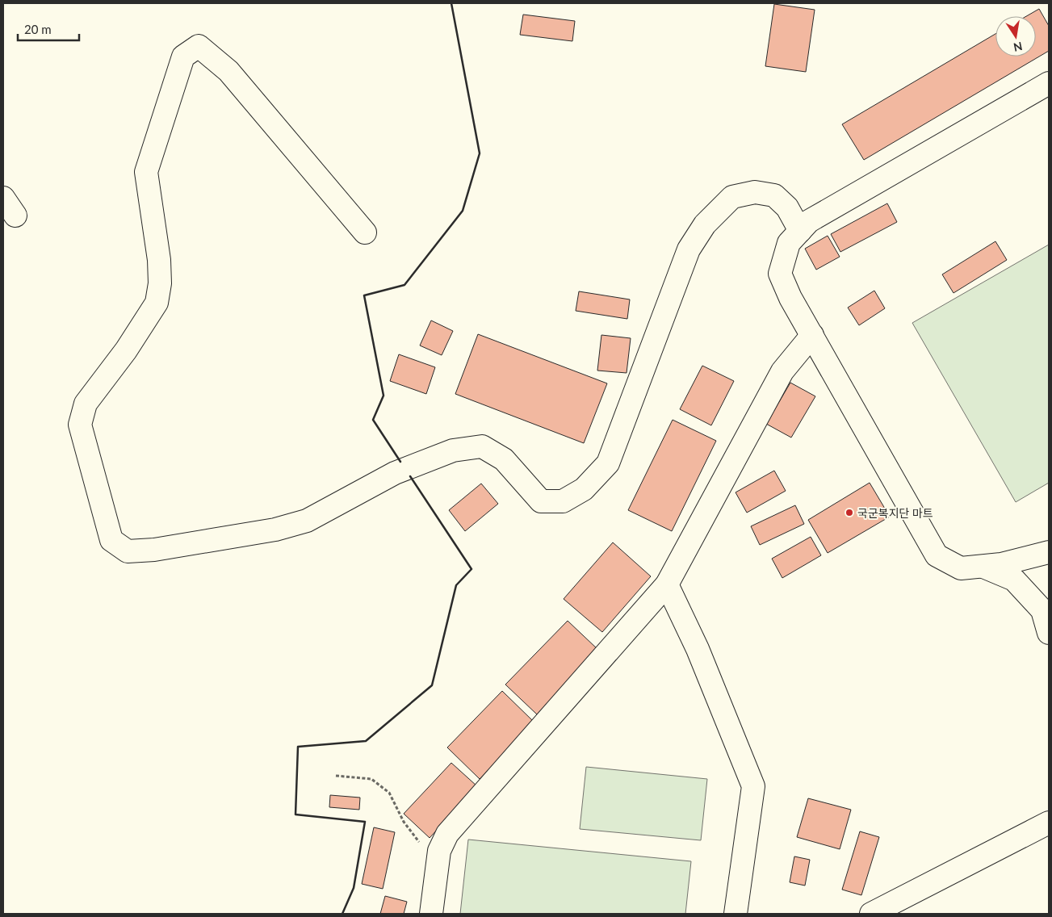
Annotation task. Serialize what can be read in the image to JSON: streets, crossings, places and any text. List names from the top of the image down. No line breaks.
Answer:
{"places":["국군복지단 마트"],"scale_bar":"20 m","north":"bottom"}
